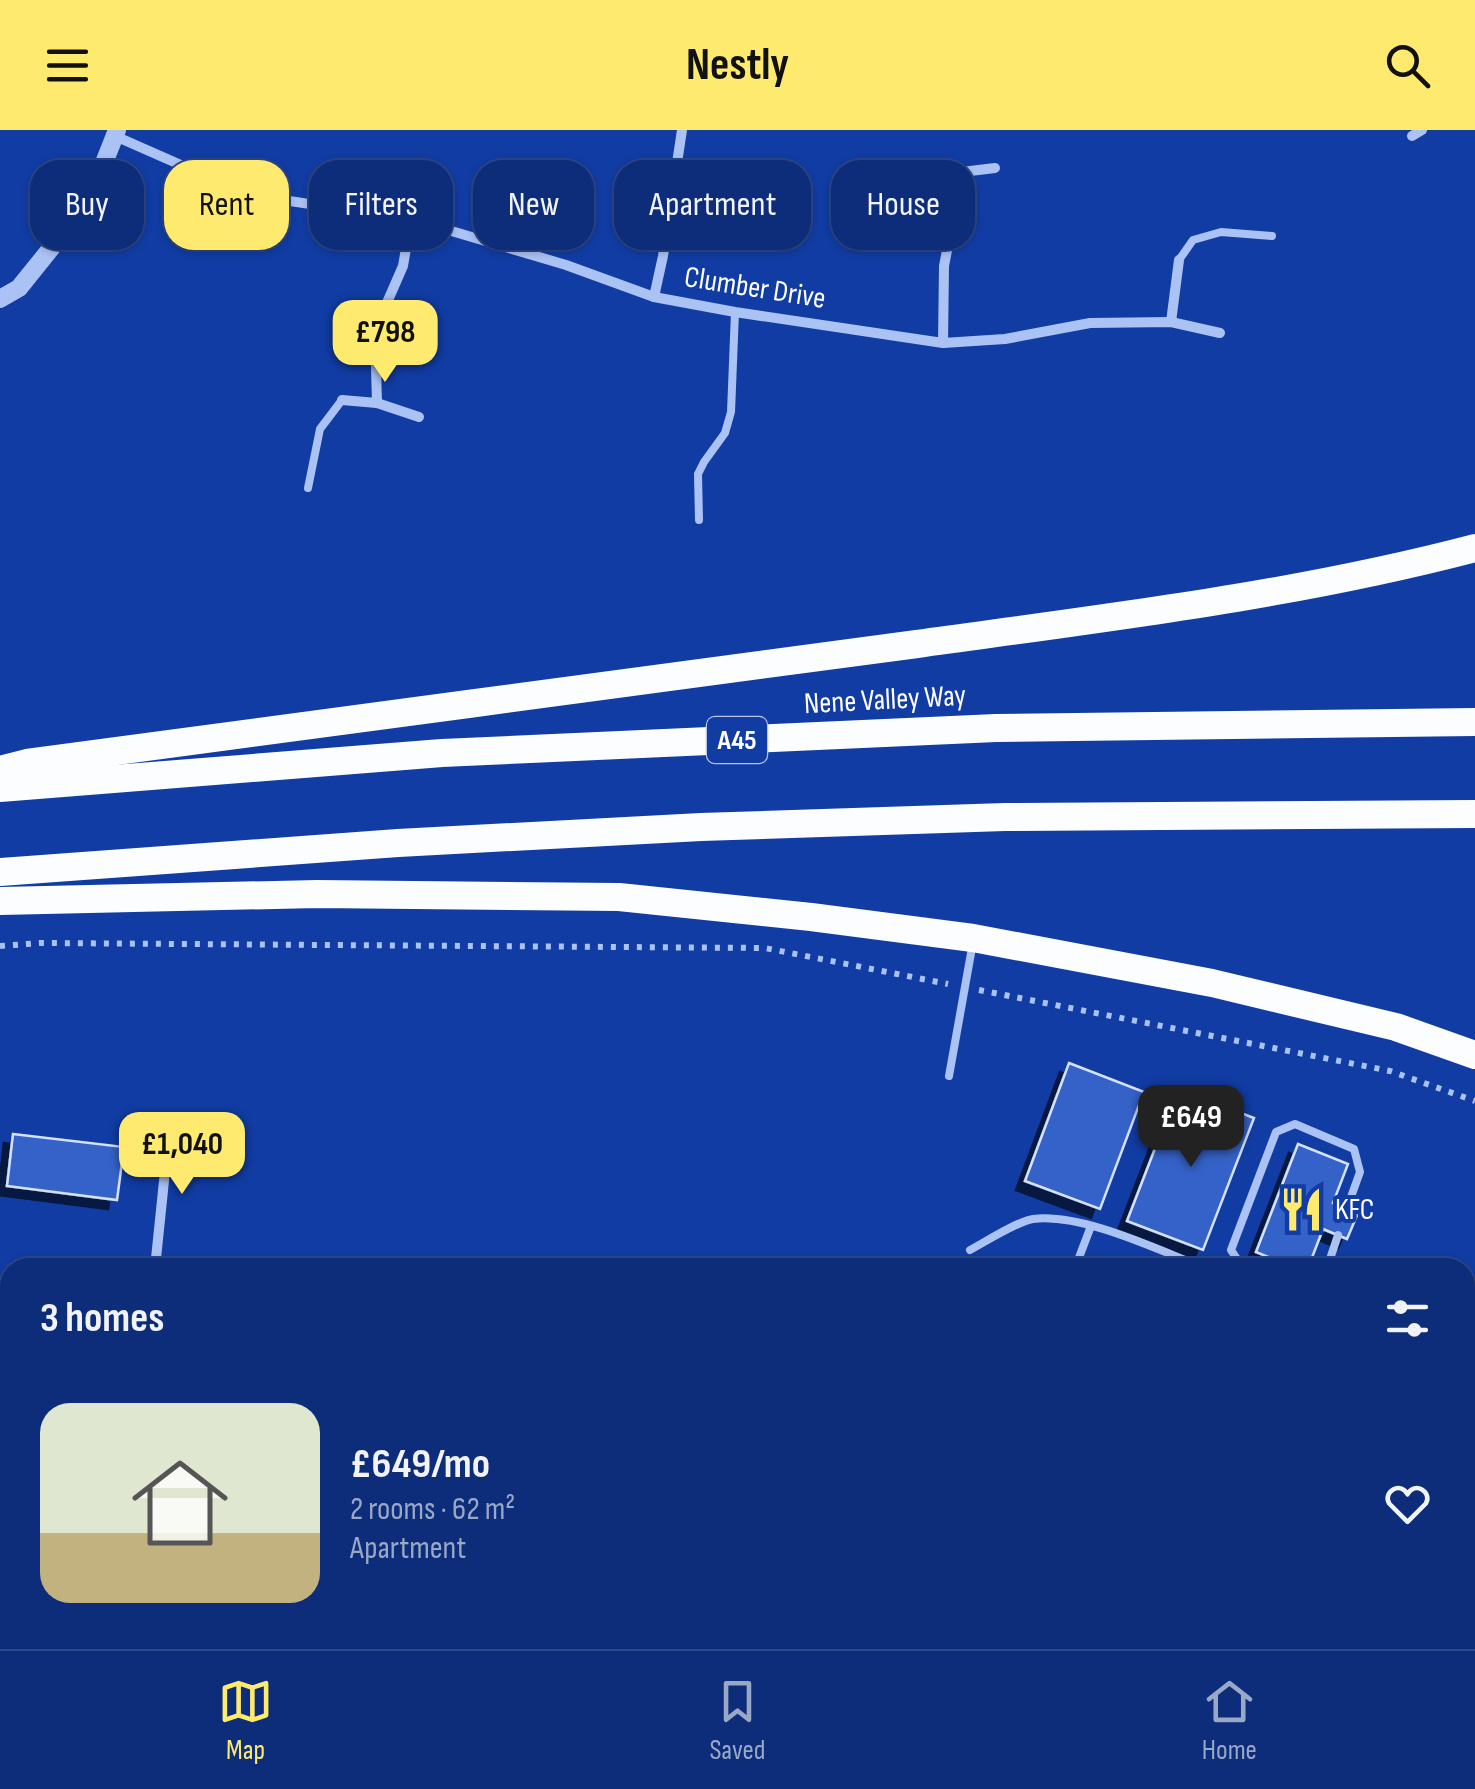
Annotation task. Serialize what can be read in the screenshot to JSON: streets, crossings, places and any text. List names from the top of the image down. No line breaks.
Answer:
{"streets":{"highway":["Nene Valley Way","A45"],"street":["Clumber Drive"]},"places":{"restaurant":["KFC"]},"page":{"header":"Nestly","chip":["Buy","Rent","Filters","New","Apartment","House"],"price":["£798","£649","£1,040"],"heading":"3 homes","list":[{"name":"£649/mo","note":"2 rooms · 62 m² · Apartment"}],"tabs":["Map","Saved","Home"]}}
